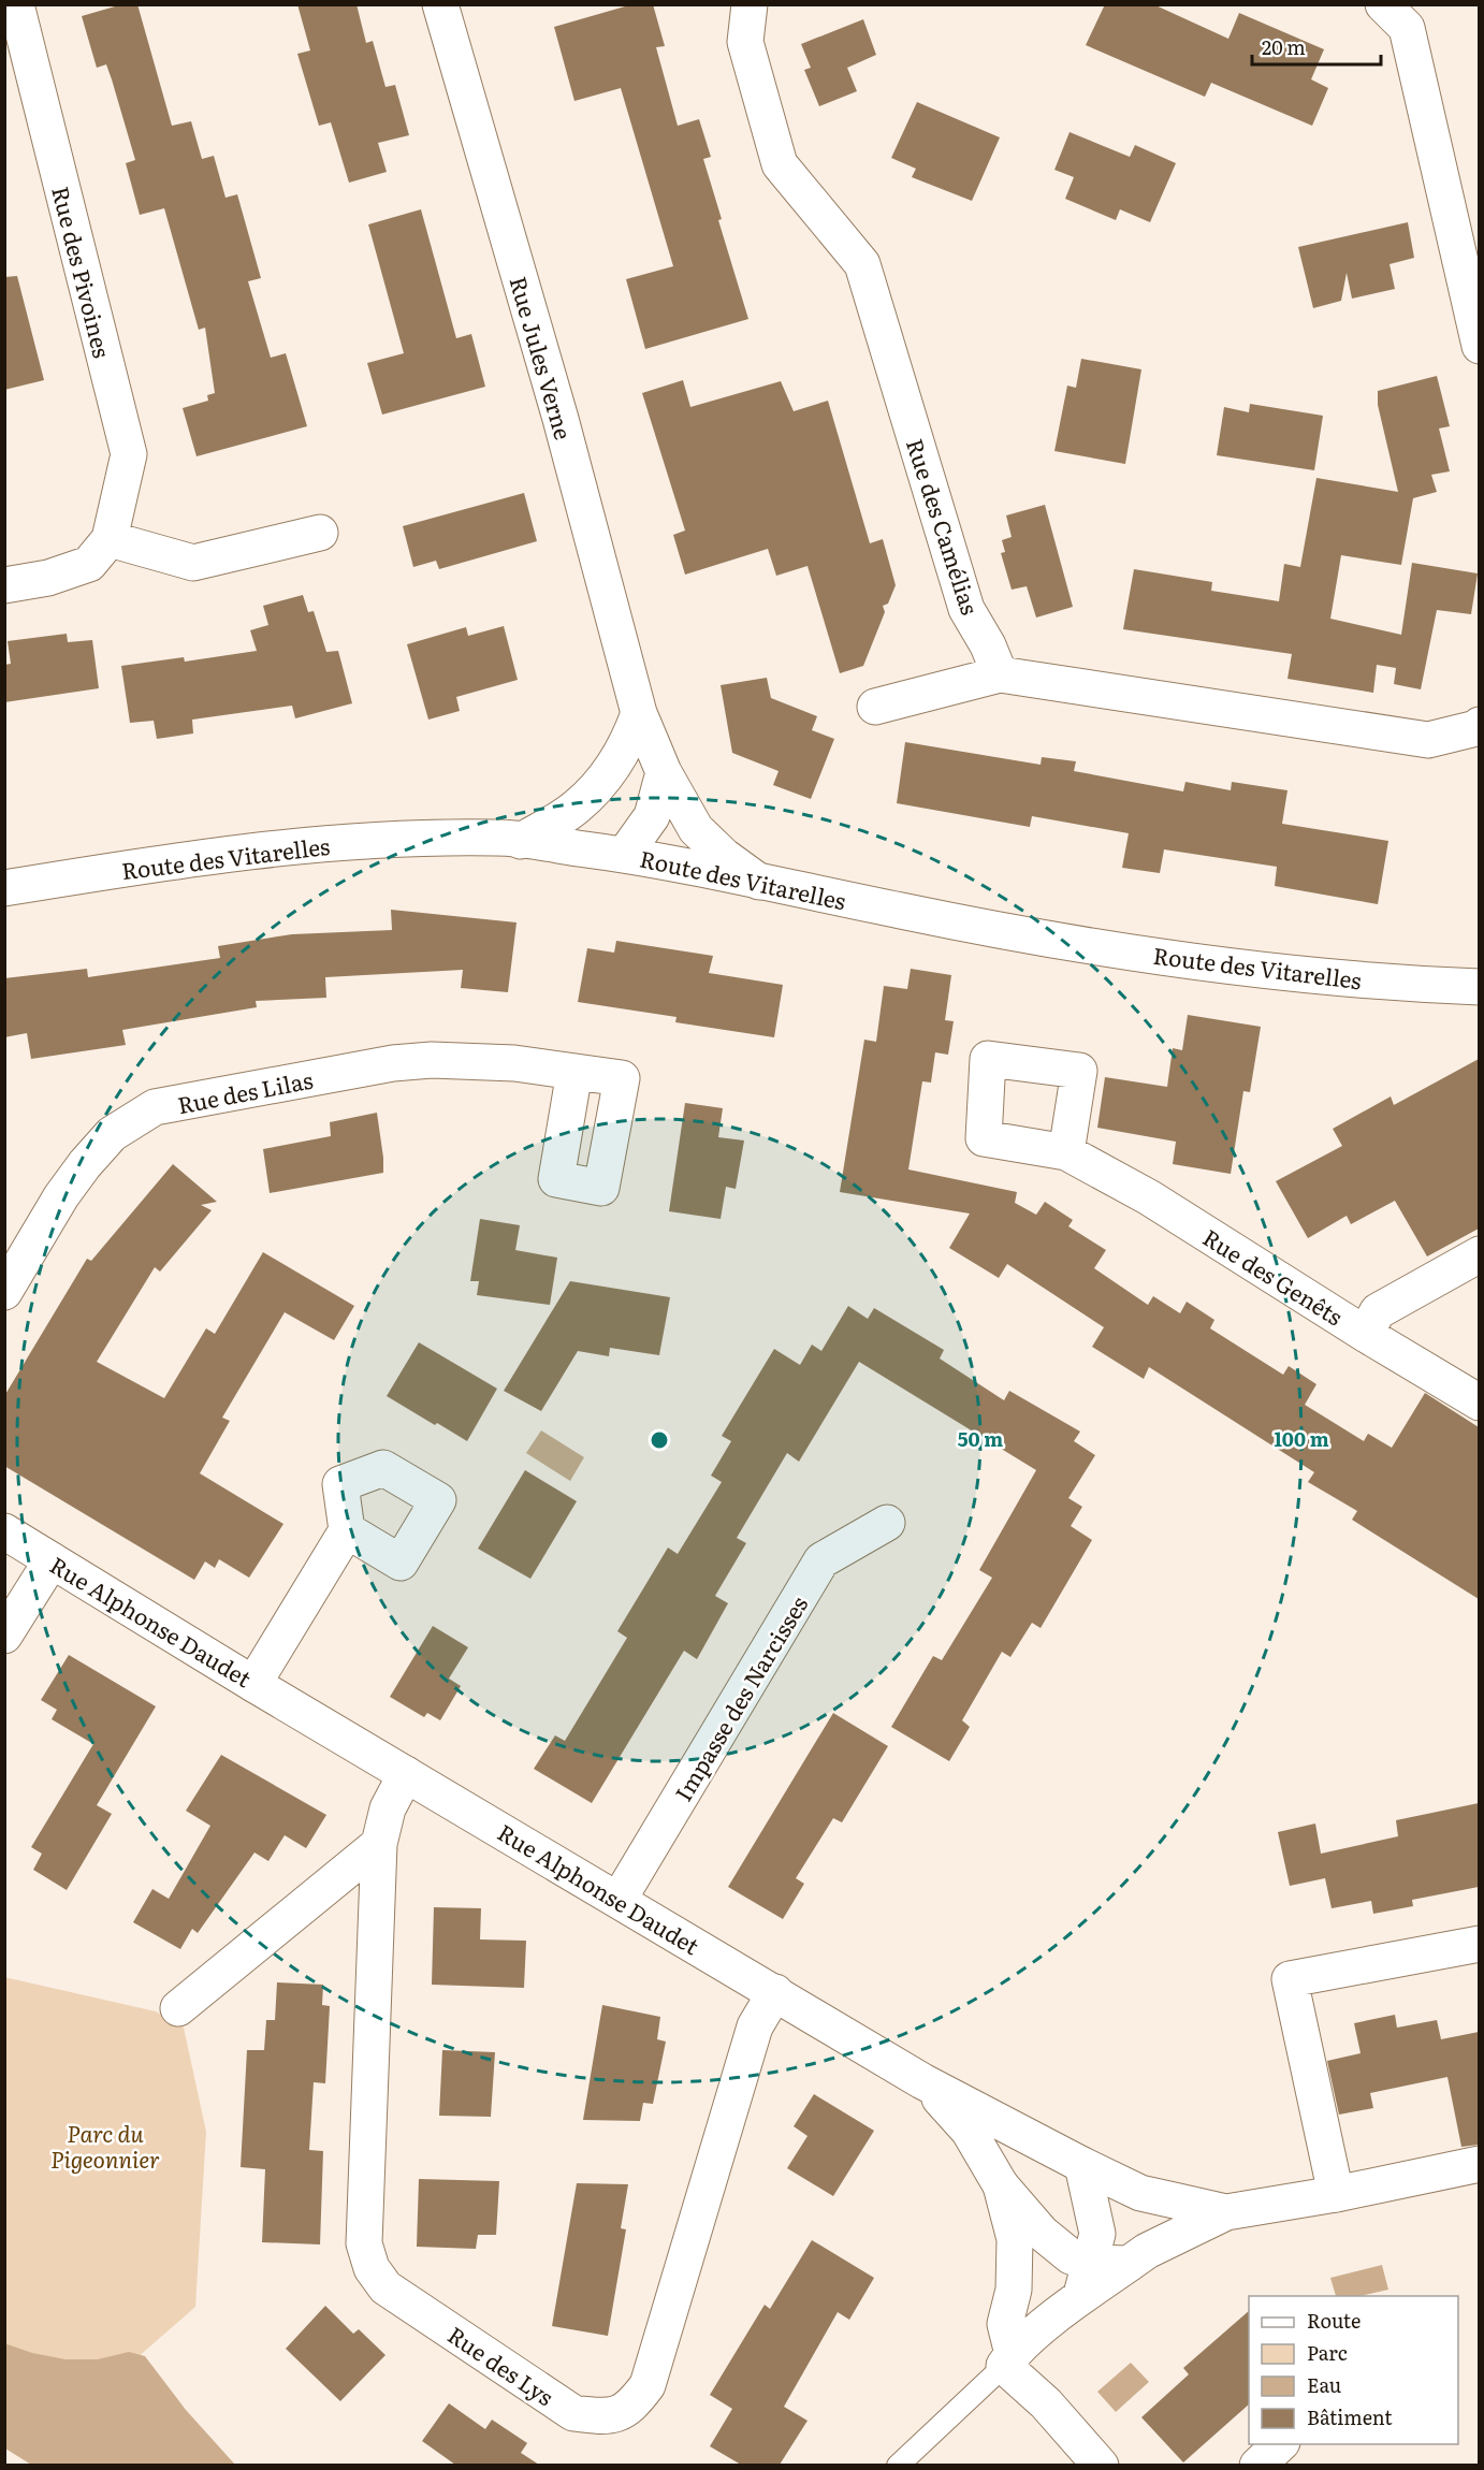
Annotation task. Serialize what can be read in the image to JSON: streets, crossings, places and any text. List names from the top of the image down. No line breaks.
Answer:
{"streets":{"street":["Rue des Pivoines","Rue Jules Verne","Rue des Camélias","Route des Vitarelles","Rue des Lilas","Rue des Genêts","Rue Alphonse Daudet","Impasse des Narcisses","Rue des Lys"]},"crossings":[["Rue Jules Verne","Route des Vitarelles"],["Rue Alphonse Daudet","Impasse des Narcisses"],["Rue Alphonse Daudet","Rue des Lys"]],"parks":["Parc du Pigeonnier"],"legend":["Route","Parc","Eau","Bâtiment"],"scale_bar":"20 m","rings":["50 m","100 m"]}
